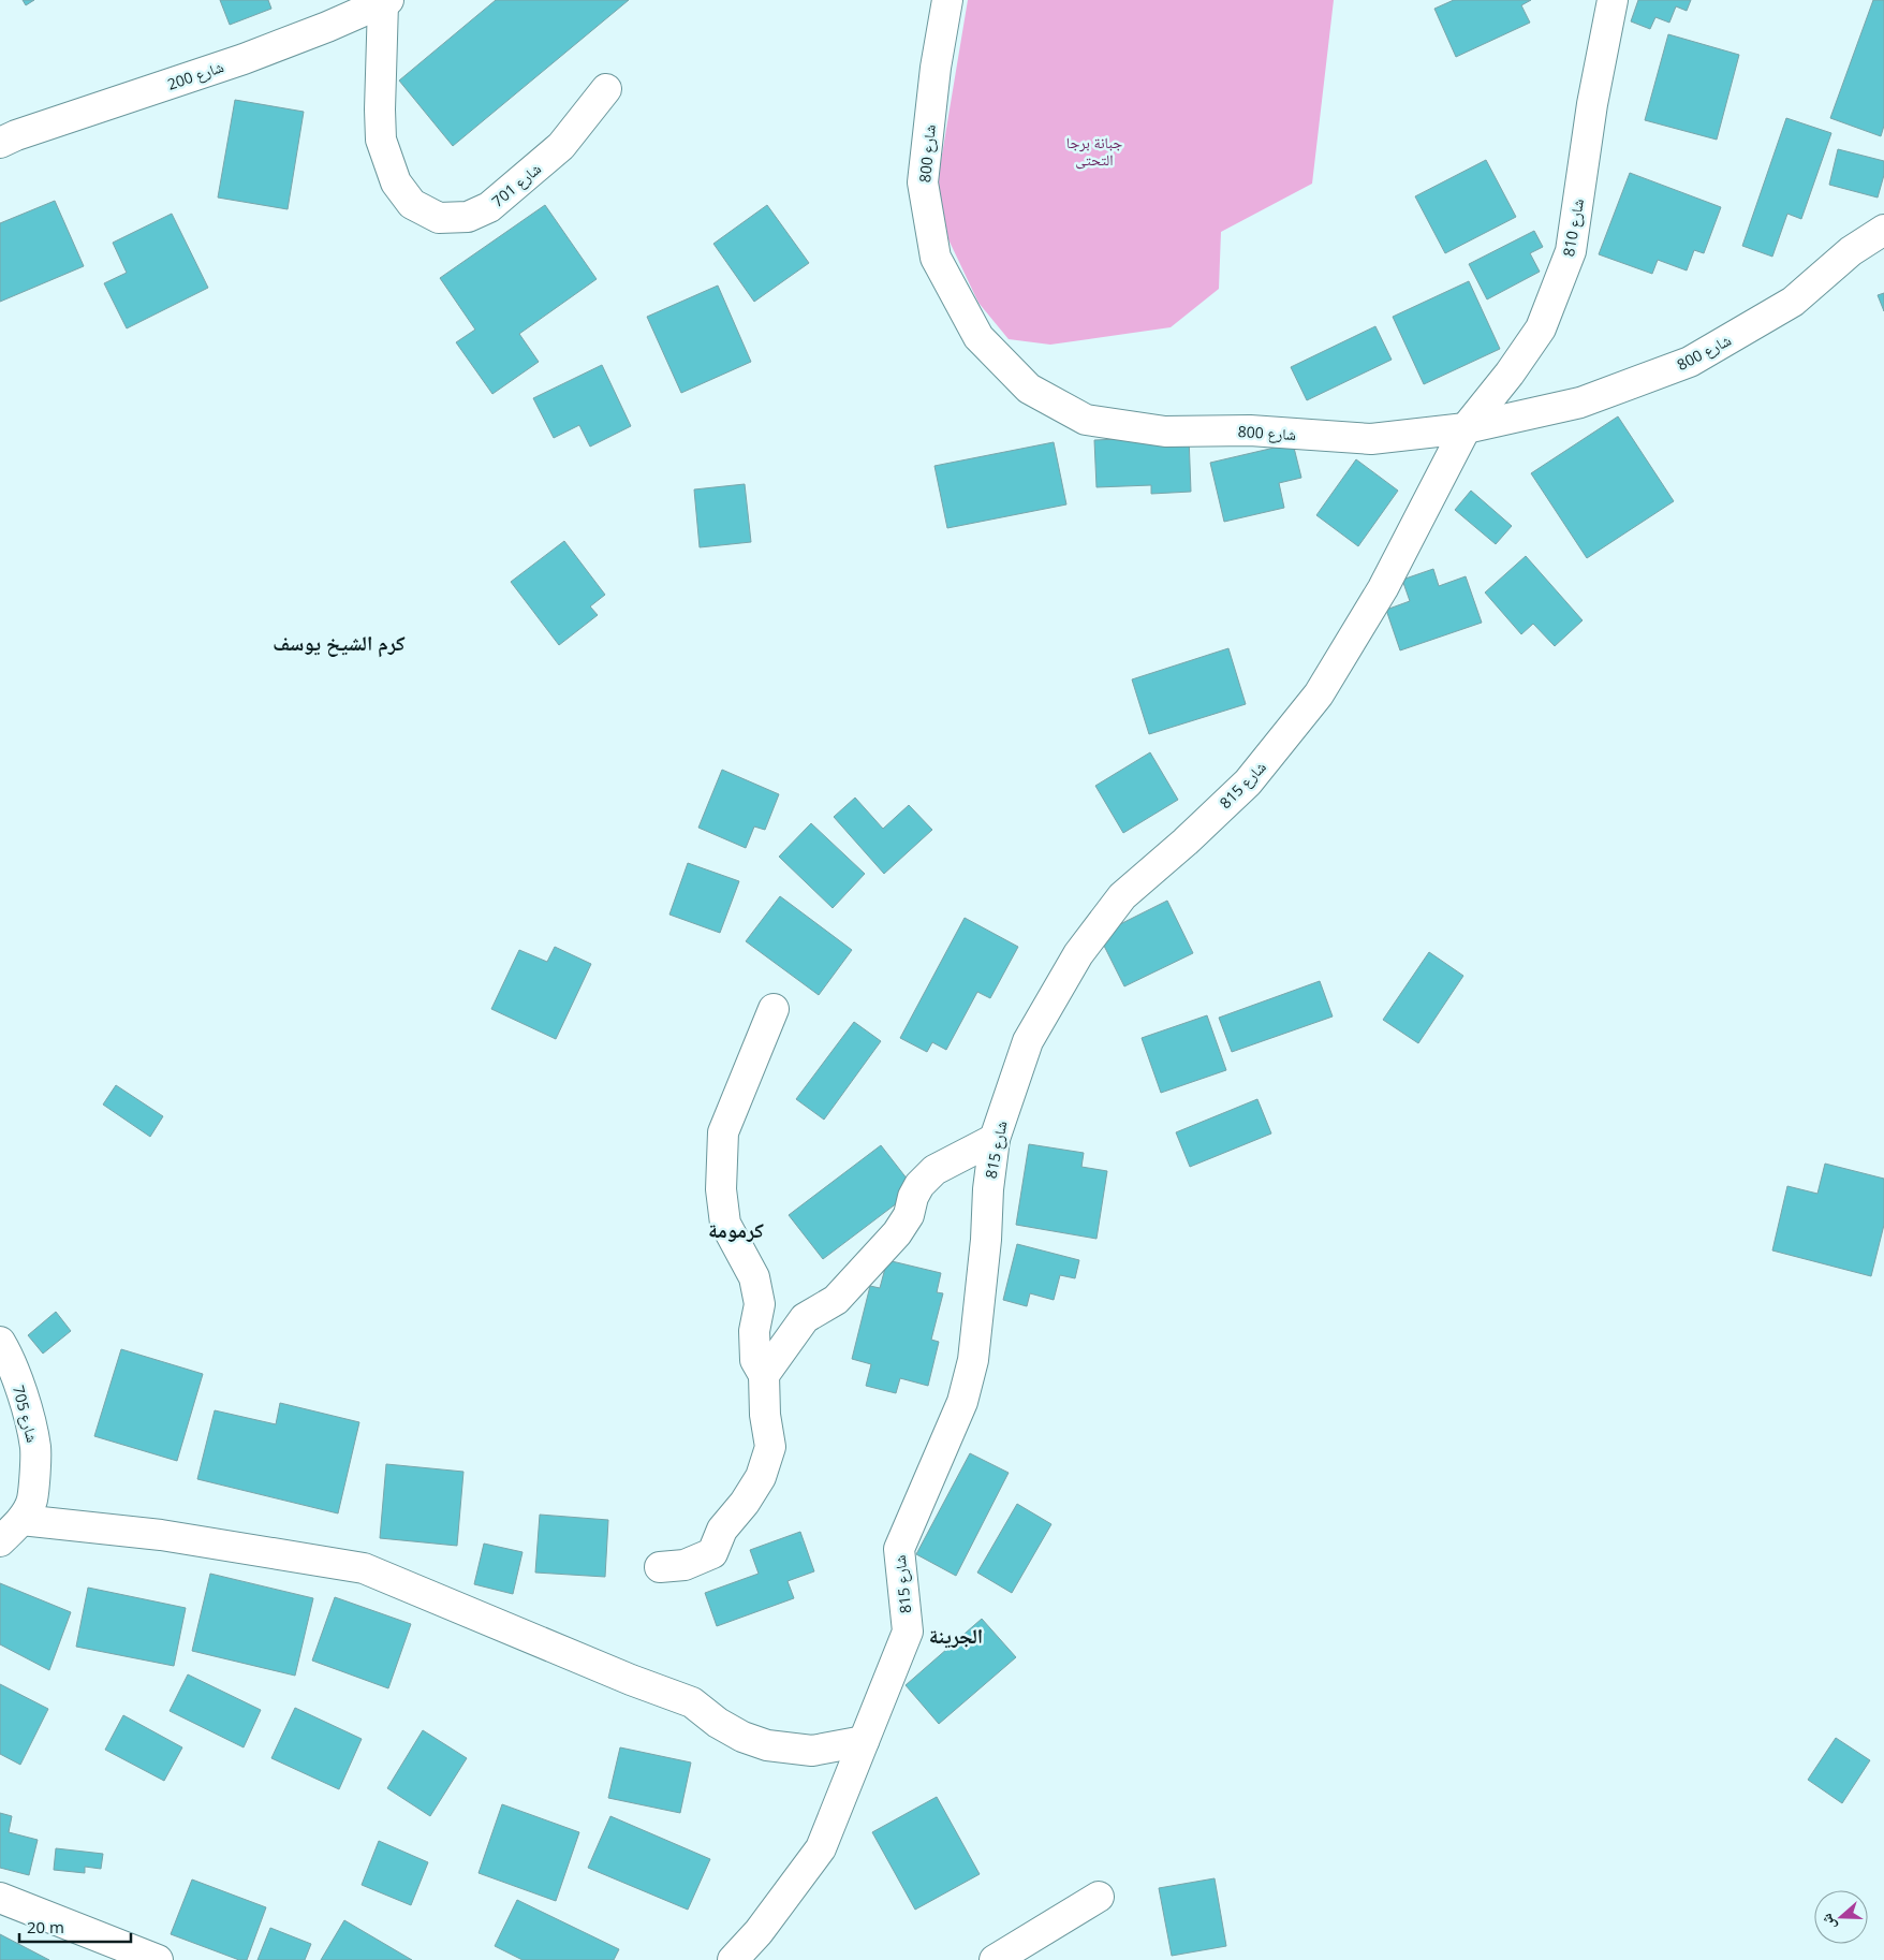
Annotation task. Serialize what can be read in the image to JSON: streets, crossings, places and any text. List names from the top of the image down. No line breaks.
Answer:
{"streets":{"street":["شارع 200","شارع 800","شارع 701","شارع 810","شارع 815","شارع 705"]},"crossings":[["شارع 200","شارع 701"],["شارع 800","شارع 810"],["شارع 800","شارع 815"],["شارع 810","شارع 815"]],"districts":["كرم الشيخ يوسف","كرمومة","الجرينة"],"parks":["جبانة برجا التحتى"],"scale_bar":"20 m","north":"left"}
